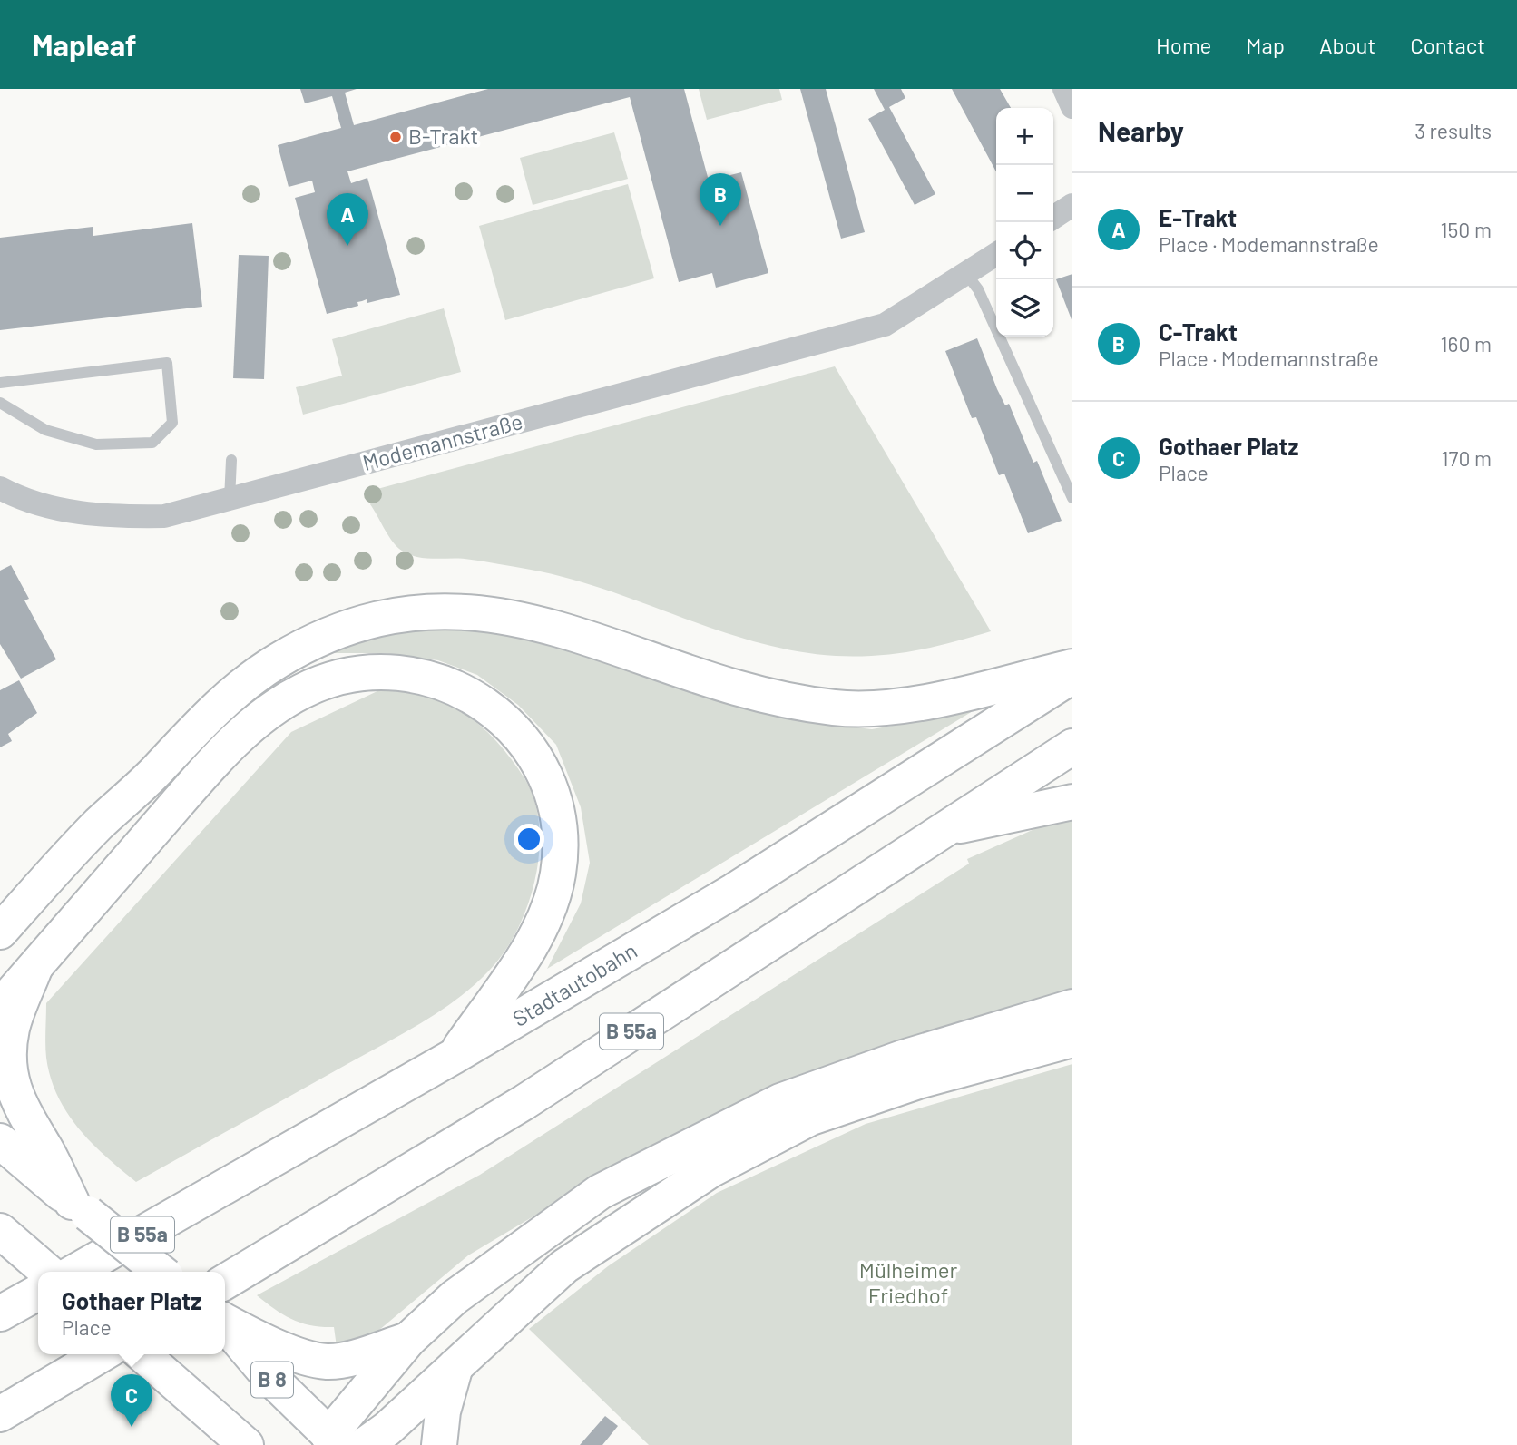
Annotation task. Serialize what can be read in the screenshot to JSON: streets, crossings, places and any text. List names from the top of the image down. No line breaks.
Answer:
{"streets":{"main road":["Stadtautobahn","B 55a","B 8"],"street":["Modemannstraße"]},"parks":["Mülheimer Friedhof"],"places":["B-Trakt"],"page":{"header":"Mapleaf","nav":["Home","Map","About","Contact"],"heading":["Nearby","3 results"],"map_buttons":["+","−"],"list":[{"mark":"A","name":"E-Trakt","note":"Place · Modemannstraße","value":"150 m"},{"mark":"B","name":"C-Trakt","note":"Place · Modemannstraße","value":"160 m"},{"mark":"C","name":"Gothaer Platz","note":"Place","value":"170 m"}],"pins":["B","A","C"],"popup":["Gothaer Platz","Place"]}}
